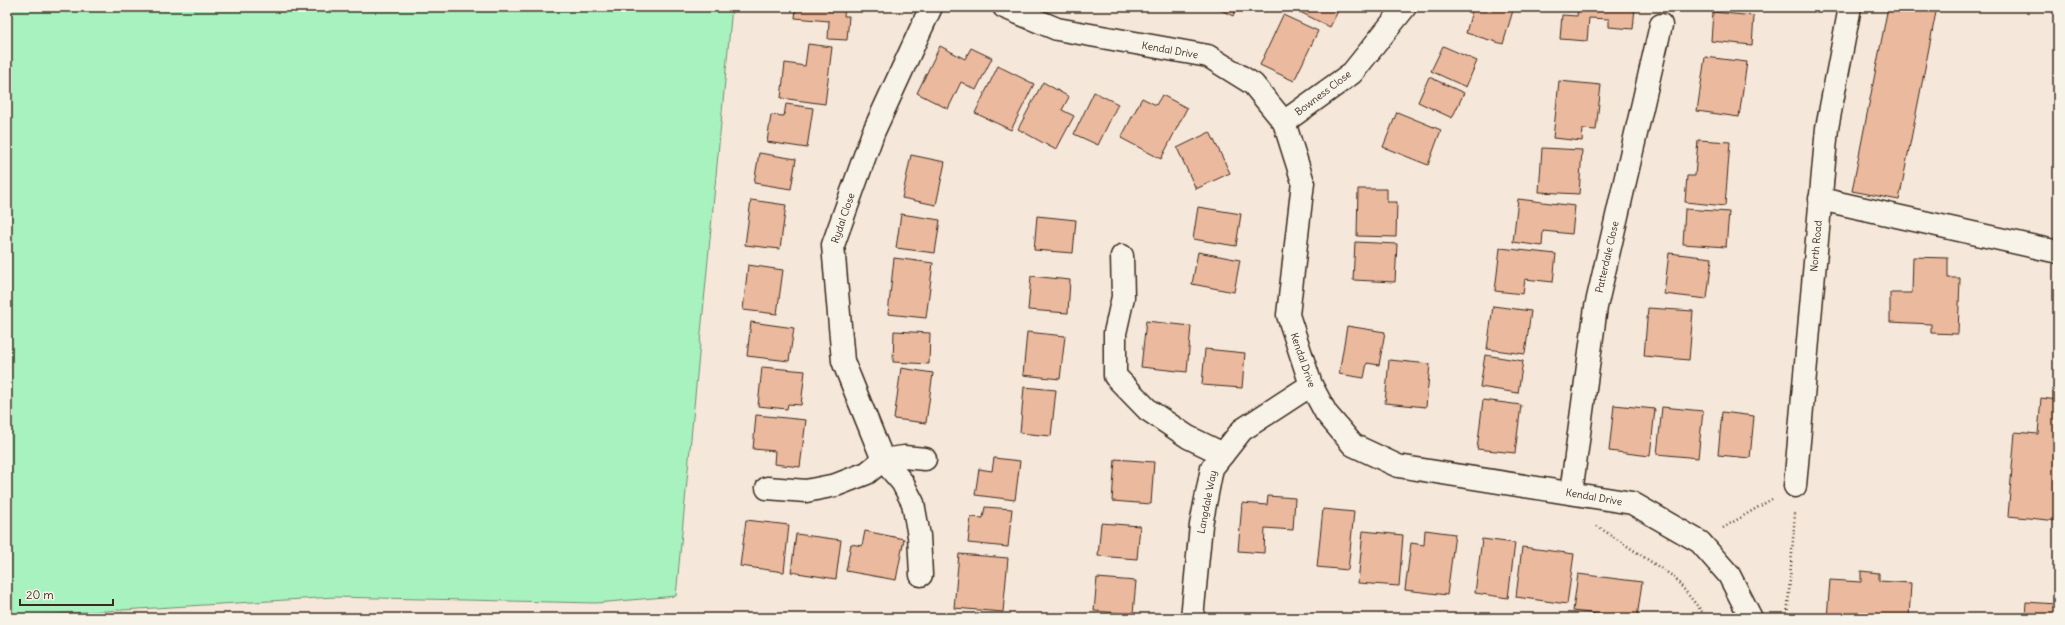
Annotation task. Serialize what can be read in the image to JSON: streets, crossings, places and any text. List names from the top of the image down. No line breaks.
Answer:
{"streets":{"street":["Kendal Drive","Bowness Close","Rydal Close","North Road","Patterdale Close","Langdale Way"]},"crossings":[["Kendal Drive","Bowness Close"],["Kendal Drive","Patterdale Close"],["Kendal Drive","Langdale Way"]],"scale_bar":"20 m"}
